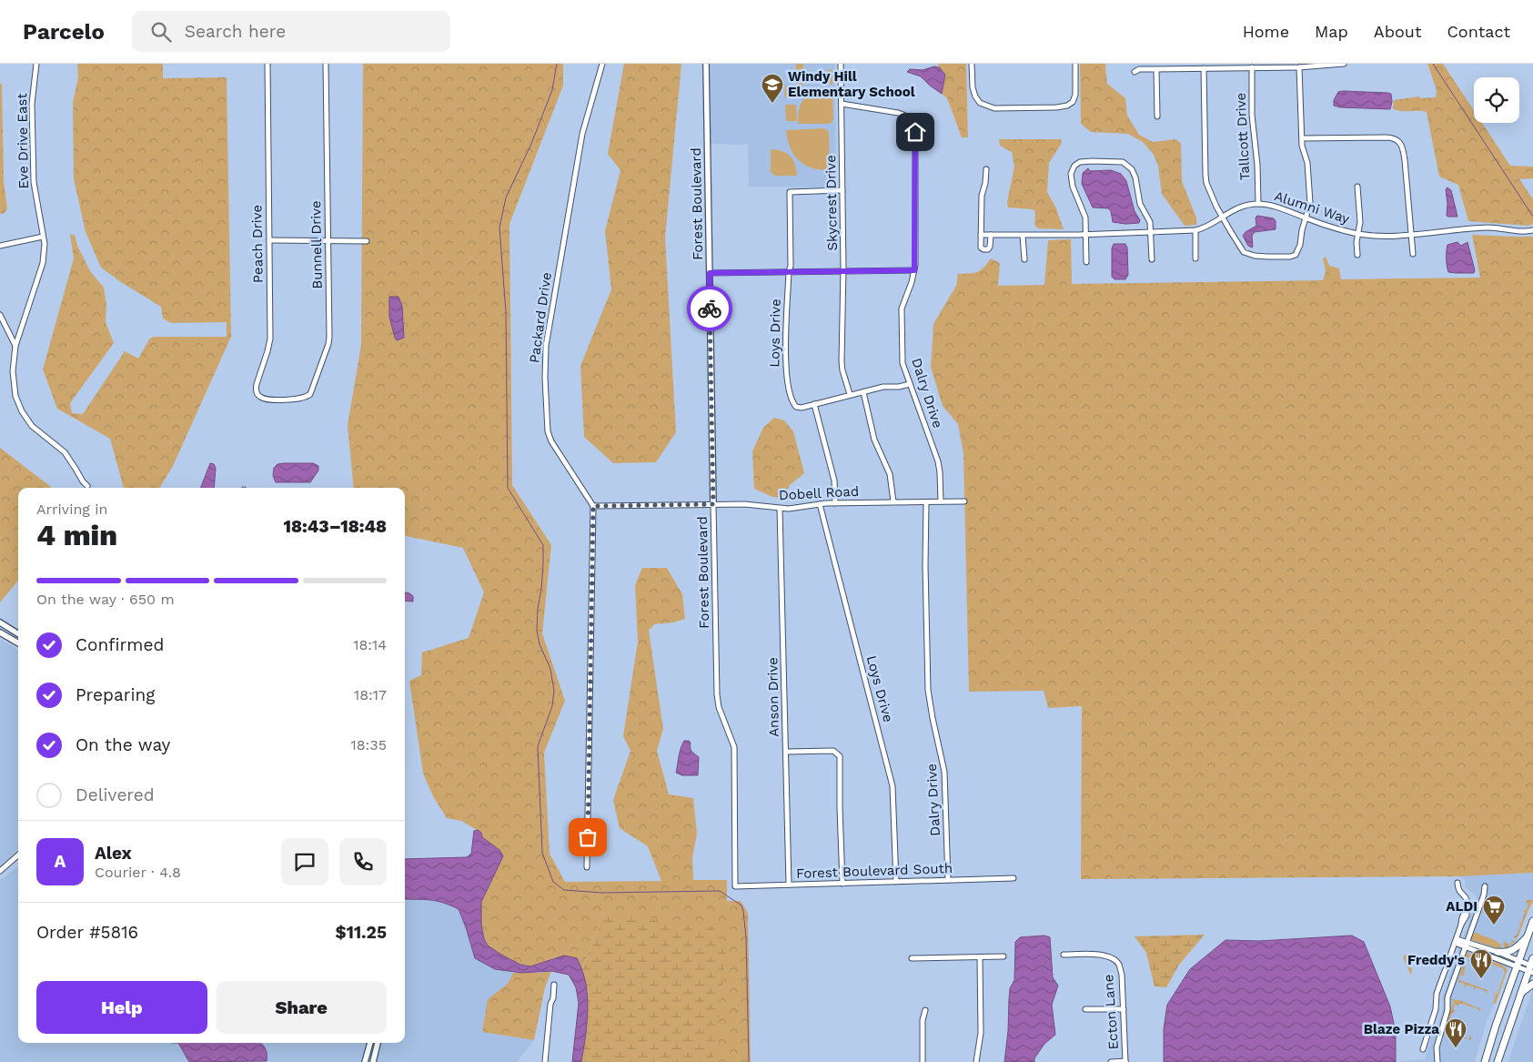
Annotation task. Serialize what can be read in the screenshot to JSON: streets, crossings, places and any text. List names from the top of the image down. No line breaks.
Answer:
{"streets":{"street":["Tallcott Drive","Eve Drive East","Skycrest Drive","Forest Boulevard","Alumni Way","Peach Drive","Bunnell Drive","Packard Drive","Loys Drive","Dalry Drive","Dobell Road","Anson Drive","Forest Boulevard South","Ecton Lane"]},"crossings":[["Tallcott Drive","Alumni Way"],["Skycrest Drive","Loys Drive"],["Skycrest Drive","Dalry Drive"],["Forest Boulevard","Dobell Road"],["Forest Boulevard","Forest Boulevard South"],["Peach Drive","Bunnell Drive"],["Packard Drive","Dobell Road"],["Loys Drive","Dobell Road"],["Loys Drive","Forest Boulevard South"],["Dalry Drive","Dobell Road"],["Dalry Drive","Forest Boulevard South"],["Dobell Road","Anson Drive"],["Anson Drive","Forest Boulevard South"]],"places":{"school or university":["Windy Hill Elementary School"],"supermarket":["ALDI"],"restaurant":["Freddy's","Blaze Pizza"]},"page":{"header":"Parcelo","search":"Search here","nav":["Home","Map","About","Contact"],"heading":["4 min","Arriving in","18:43–18:48"],"panel":["Alex","Courier · 4.8","Order #5816","$11.25"],"bar":"On the way · 650 m","list":[["Confirmed","18:14"],["Preparing","18:17"],["On the way","18:35"],"Delivered"],"round":"A","buttons":["Help","Share"]}}
